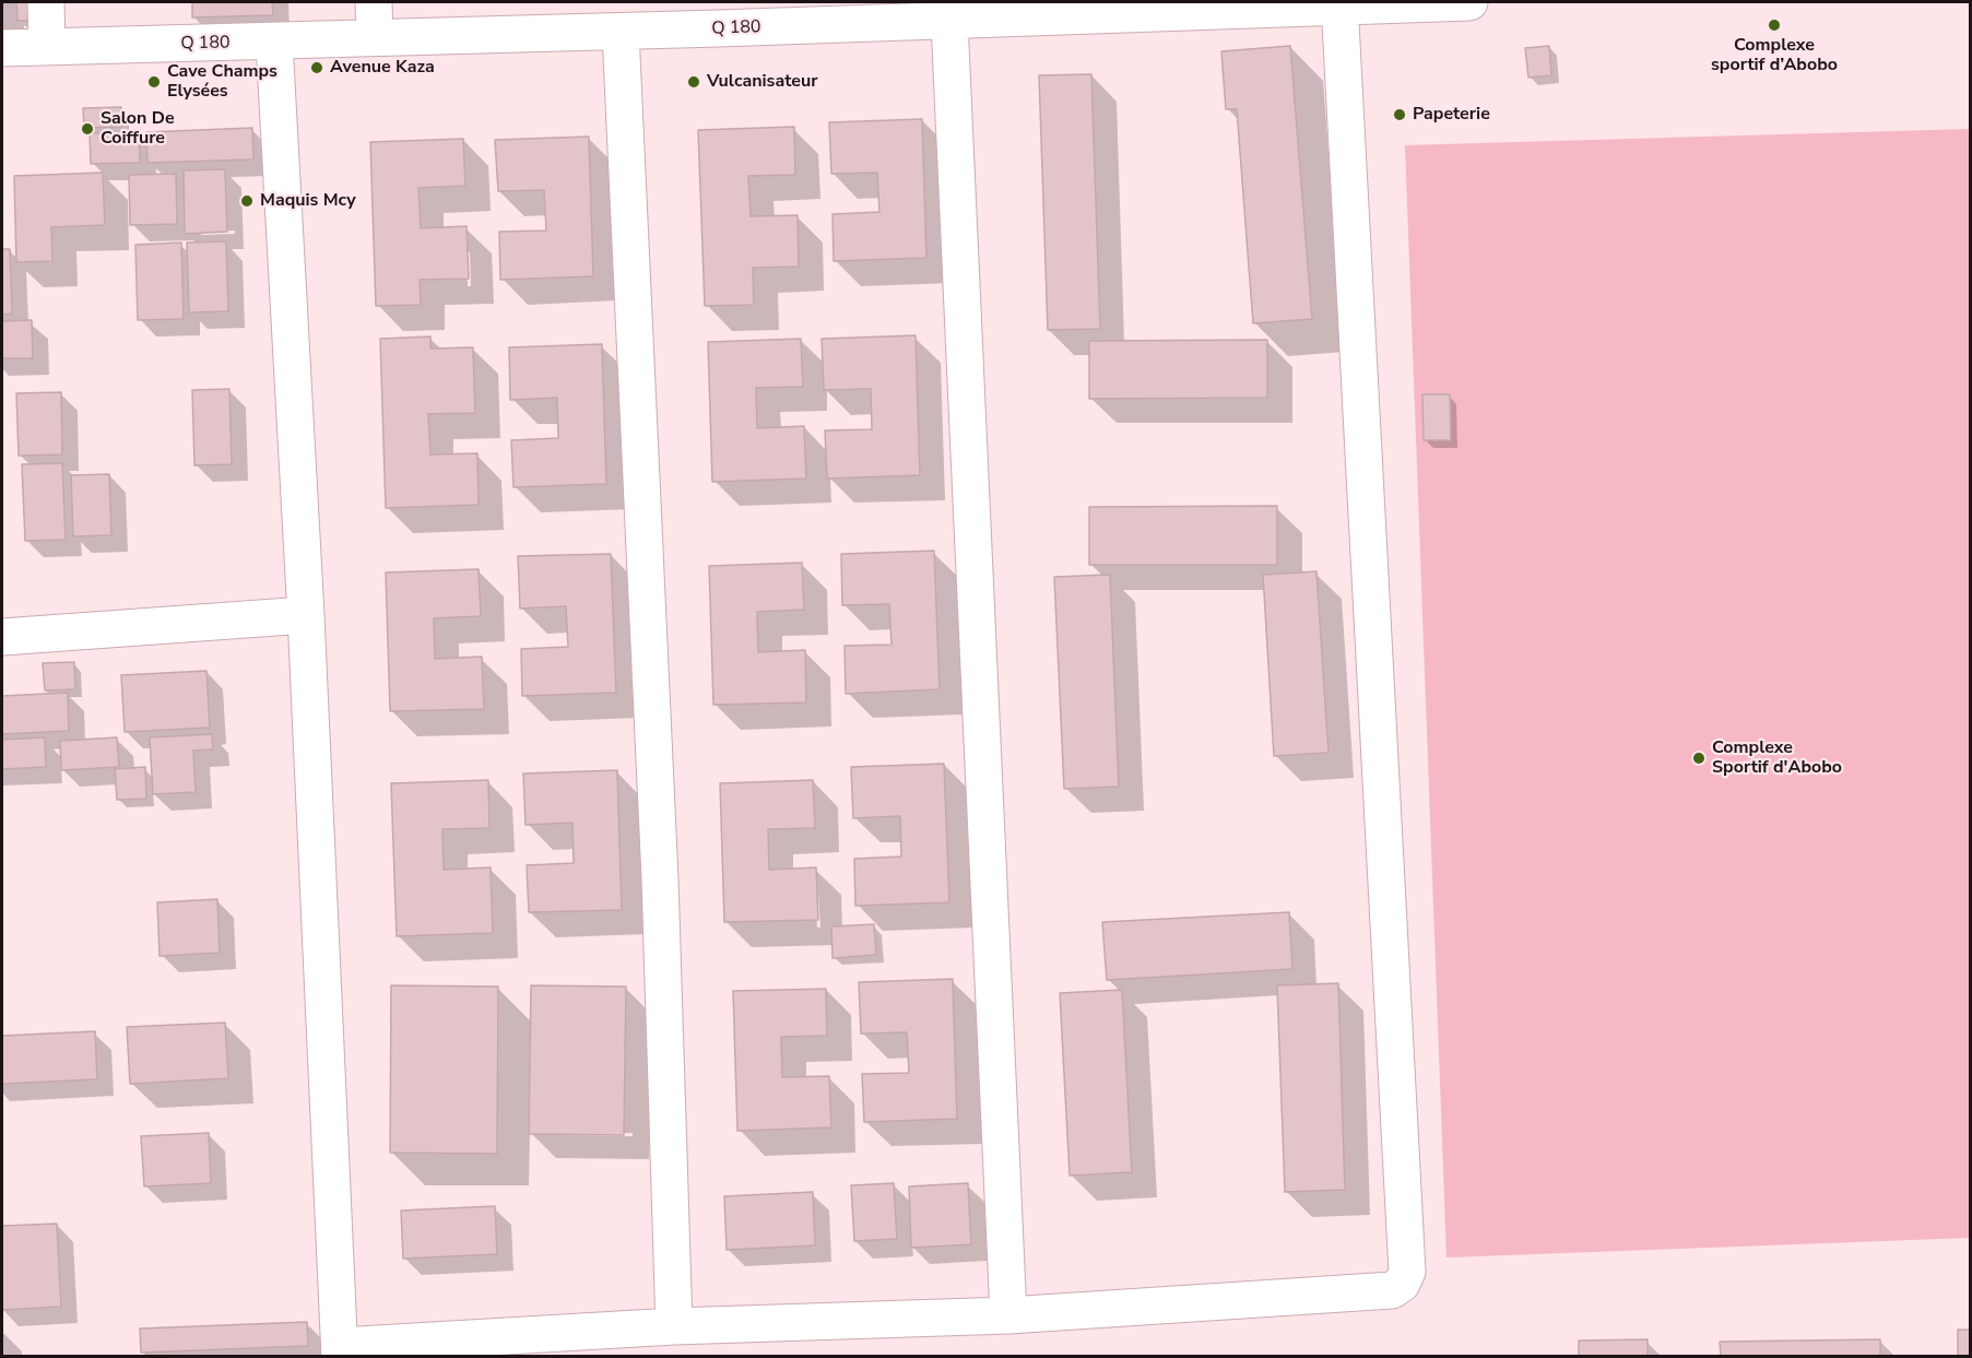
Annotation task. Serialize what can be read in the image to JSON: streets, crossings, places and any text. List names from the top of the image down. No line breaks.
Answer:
{"streets":{"street":["Q 180"]},"places":["Complexe sportif d’Abobo","Avenue Kaza","Cave Champs Elysées","Vulcanisateur","Papeterie","Salon De Coiffure","Maquis Mcy","Complexe Sportif d'Abobo"]}
